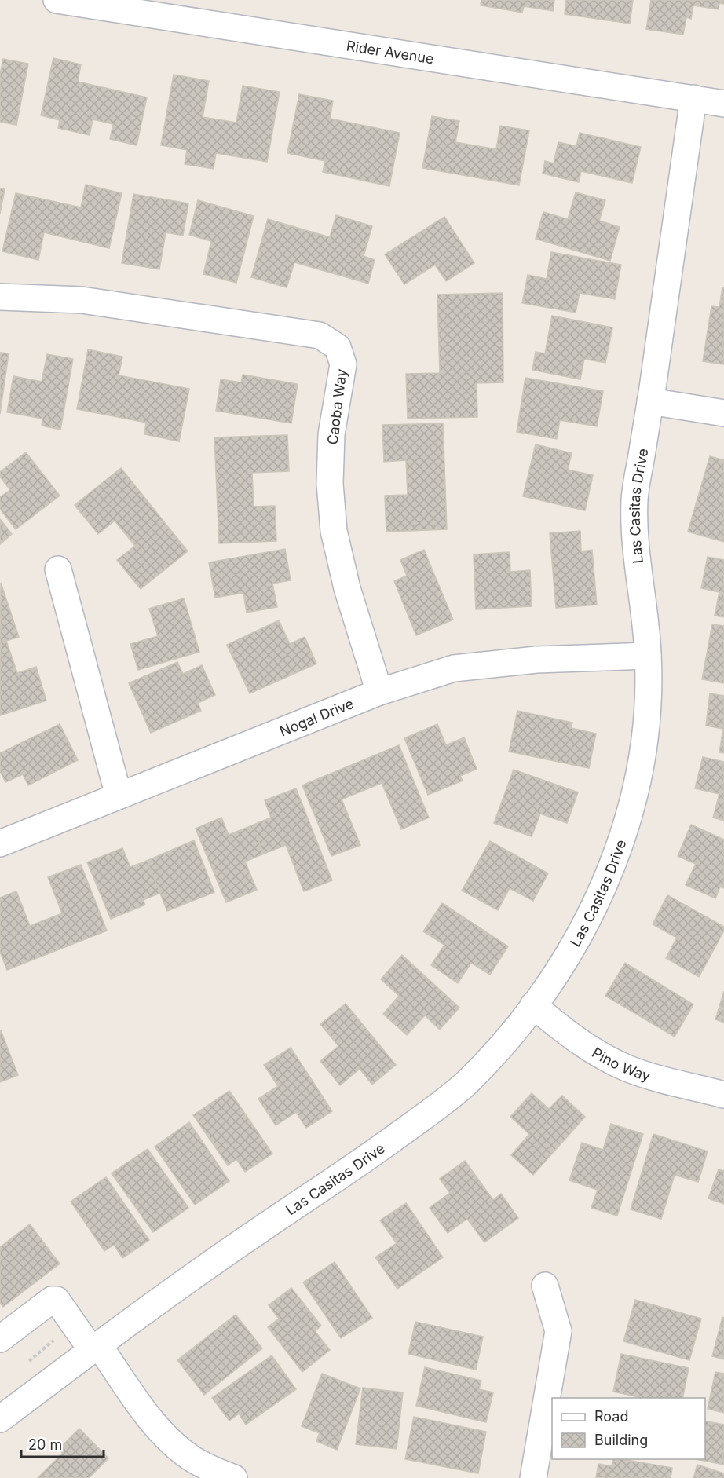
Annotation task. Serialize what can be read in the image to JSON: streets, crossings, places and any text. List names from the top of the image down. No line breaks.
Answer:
{"streets":{"street":["Rider Avenue","Caoba Way","Las Casitas Drive","Nogal Drive","Pino Way"]},"crossings":[["Rider Avenue","Las Casitas Drive"],["Caoba Way","Nogal Drive"],["Las Casitas Drive","Nogal Drive"],["Las Casitas Drive","Pino Way"]],"legend":["Road","Building"],"scale_bar":"20 m"}
